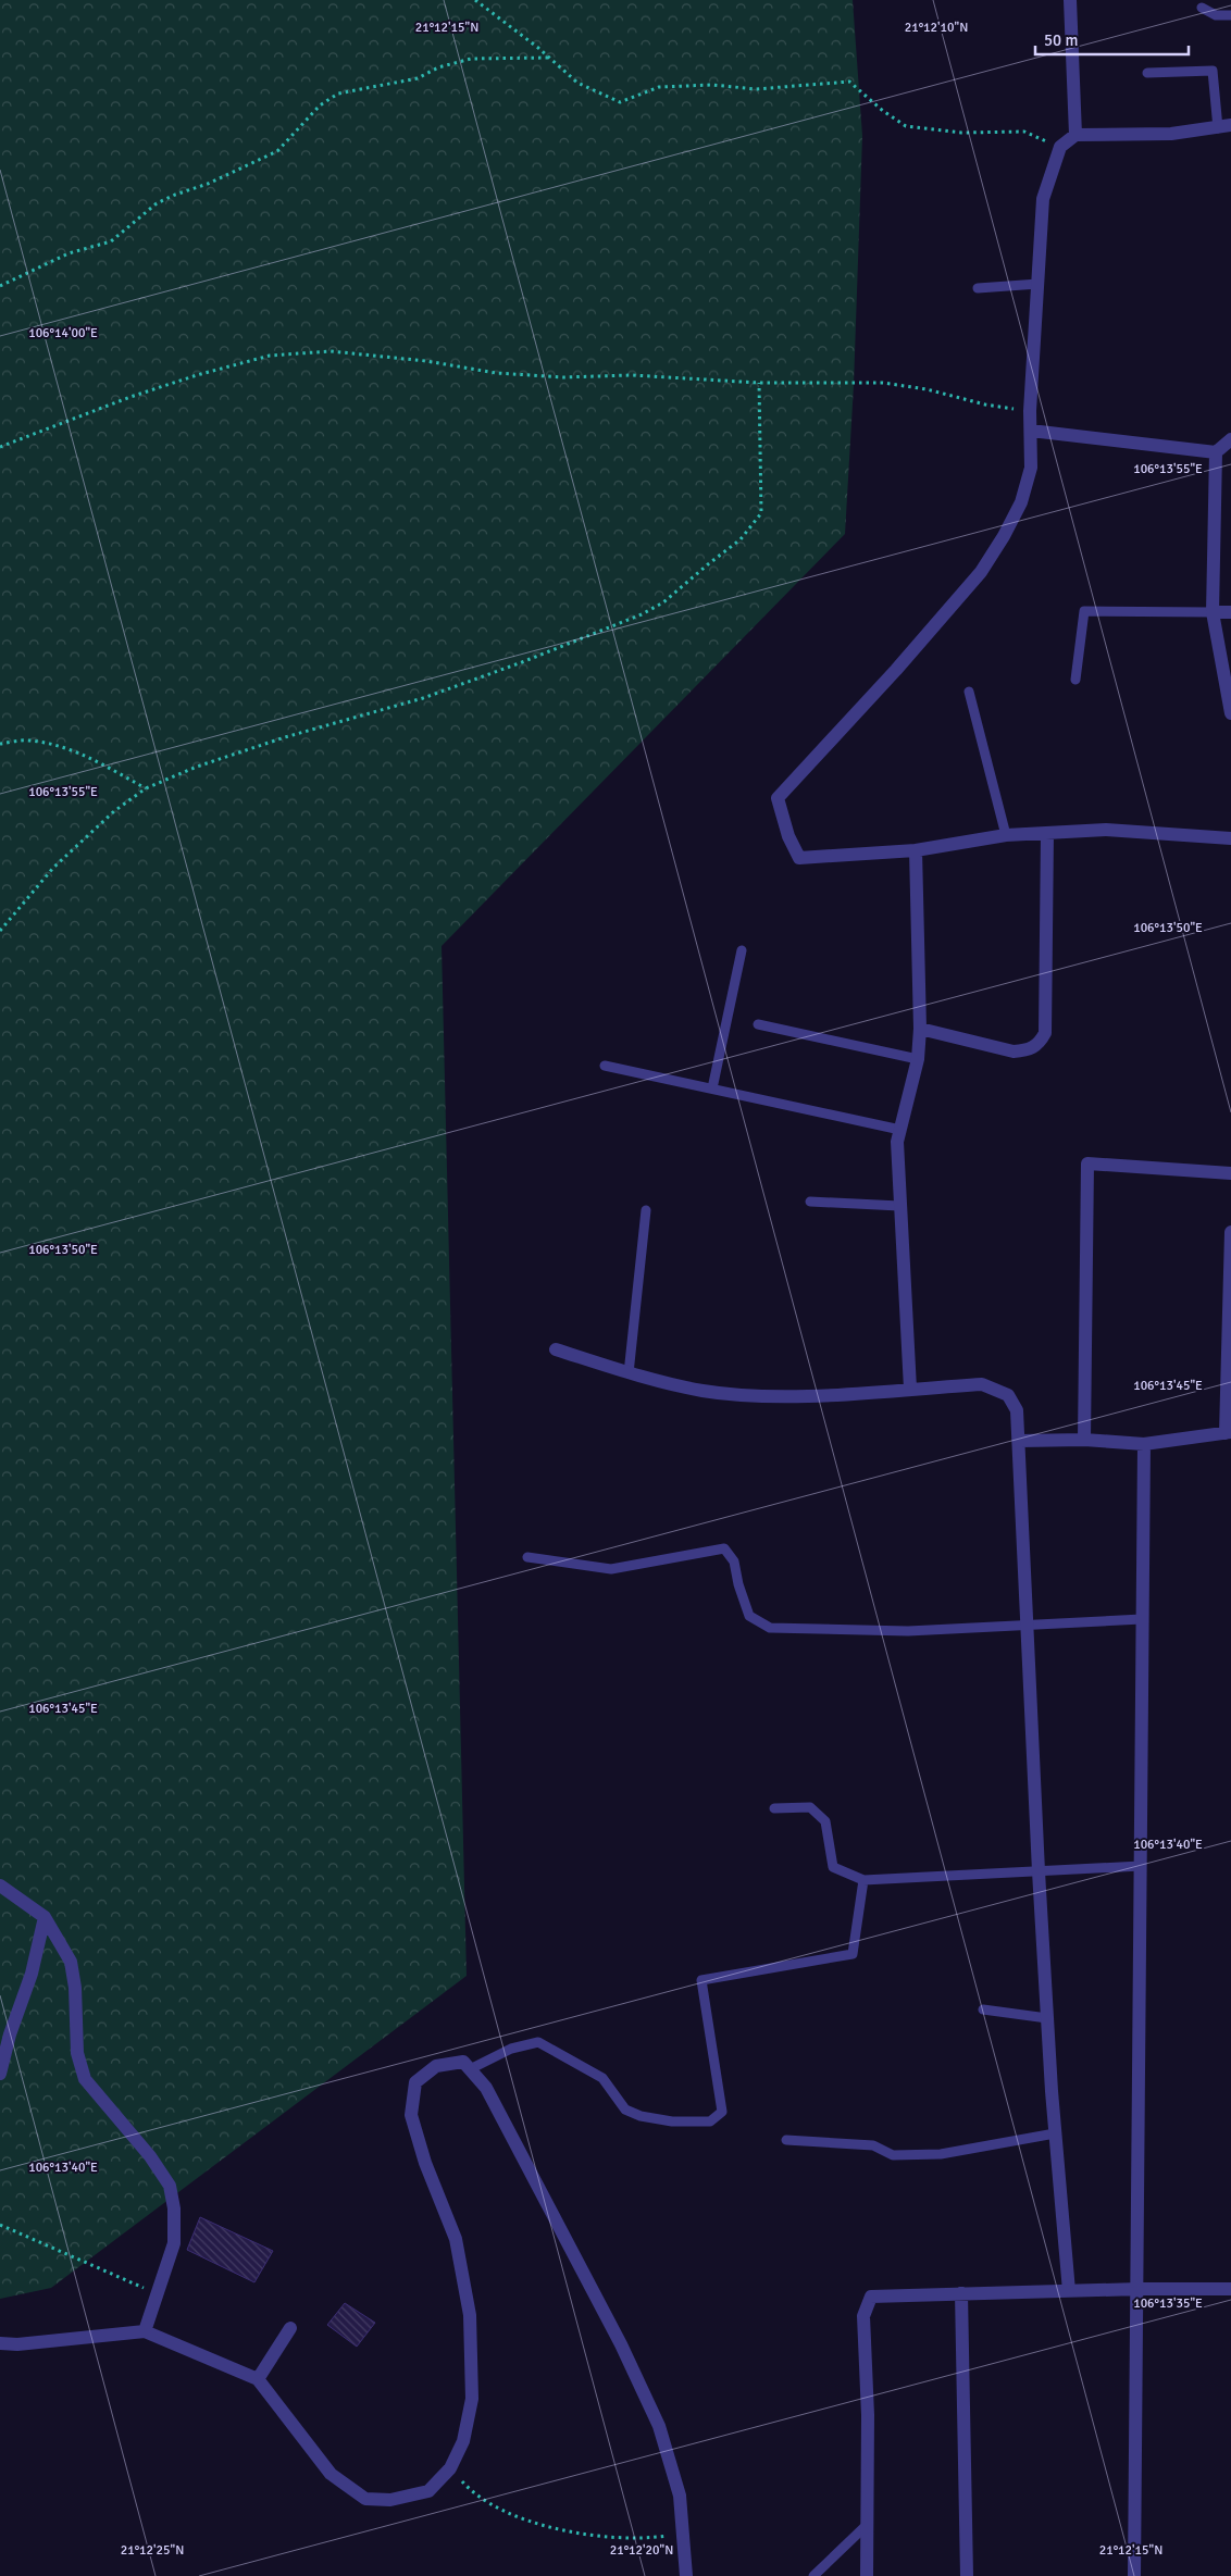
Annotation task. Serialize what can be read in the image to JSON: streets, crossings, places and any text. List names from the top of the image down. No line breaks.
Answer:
{"scale_bar":"50 m","coordinates":["21°12'15\"N","21°12'10\"N","106°14'00\"E","106°13'55\"E","106°13'50\"E","106°13'45\"E","106°13'40\"E","106°13'35\"E","21°12'25\"N","21°12'20\"N"]}
